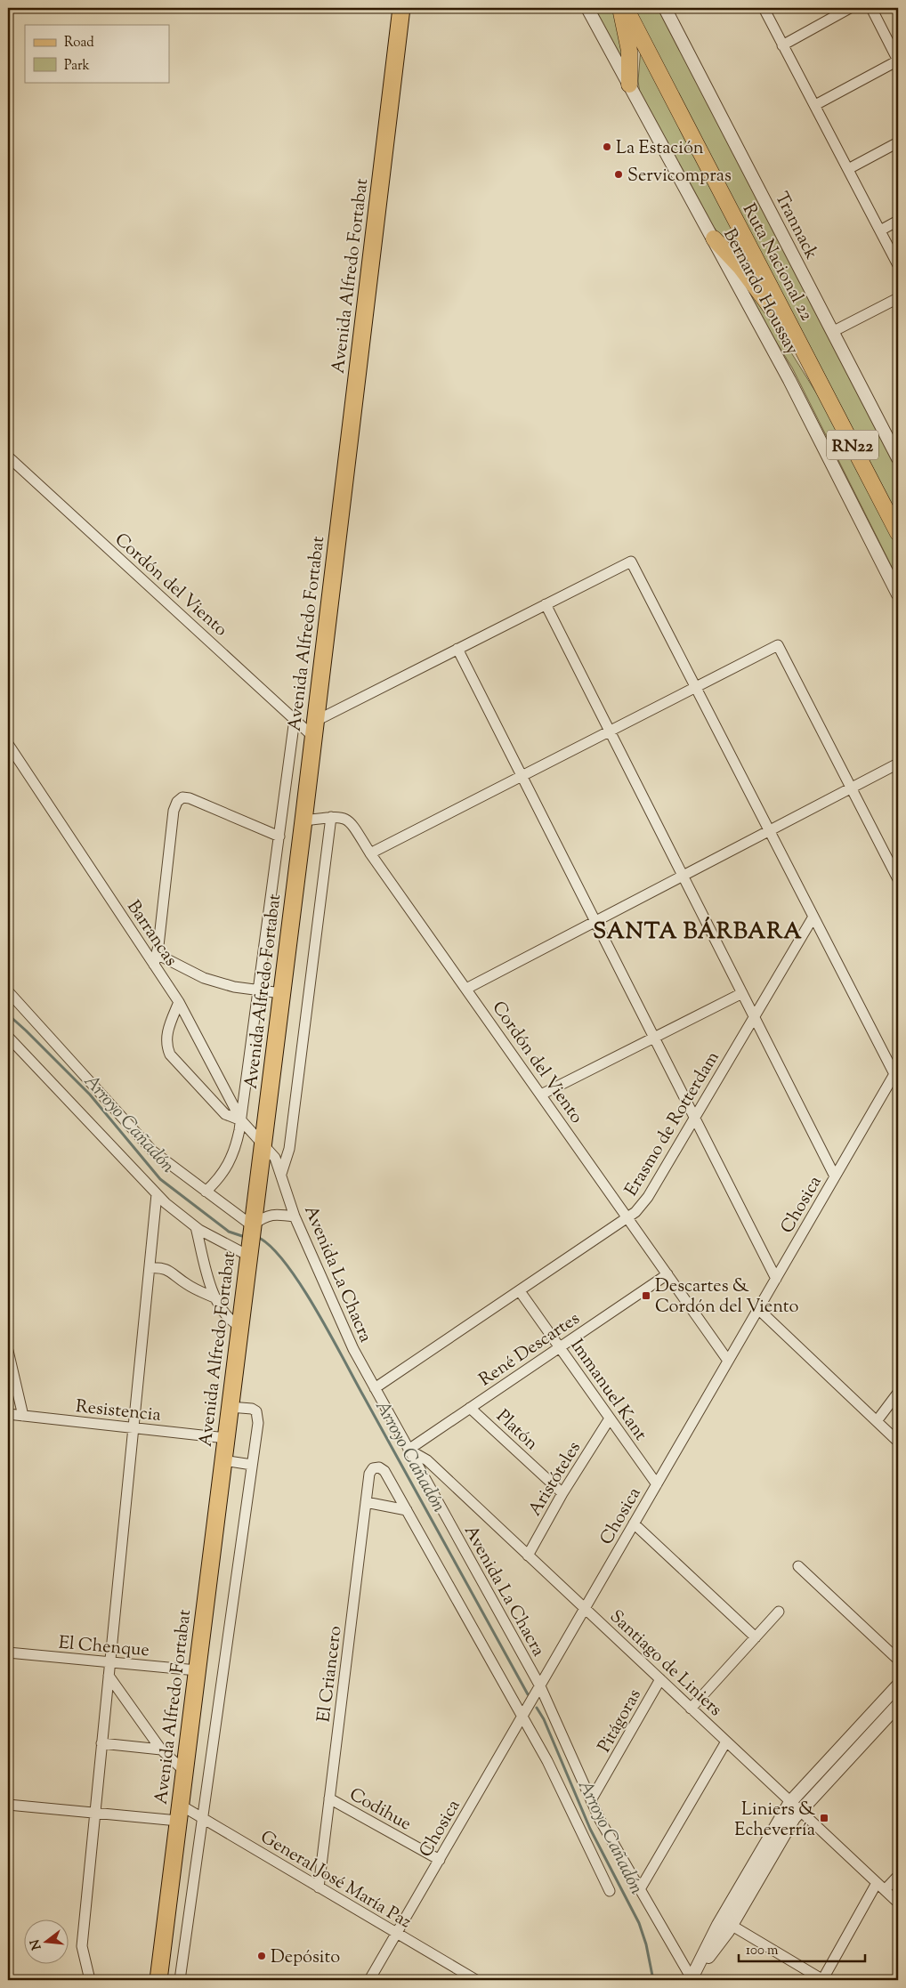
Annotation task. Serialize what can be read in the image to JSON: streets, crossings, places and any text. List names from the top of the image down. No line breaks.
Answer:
{"streets":{"highway":["Avenida Alfredo Fortabat"],"main road":["Ruta Nacional 22","RN22"],"street":["Trannack","Bernardo Houssay","Cordón del Viento","Barrancas","Erasmo de Rotterdam","Chosica","Avenida La Chacra","René Descartes","Immanuel Kant","Resistencia","Platón","Aristóteles","El Chenque","Santiago de Liniers","El Criancero","Pitágoras","Codihue","General José María Paz"]},"crossings":[["Avenida Alfredo Fortabat","Cordón del Viento"],["Avenida Alfredo Fortabat","Barrancas"],["Avenida Alfredo Fortabat","Avenida La Chacra"],["Avenida Alfredo Fortabat","Resistencia"],["Avenida Alfredo Fortabat","El Chenque"],["Avenida Alfredo Fortabat","General José María Paz"],["Cordón del Viento","Erasmo de Rotterdam"],["Cordón del Viento","Chosica"],["Cordón del Viento","René Descartes"],["Barrancas","Avenida La Chacra"],["Erasmo de Rotterdam","Avenida La Chacra"],["Erasmo de Rotterdam","Immanuel Kant"],["Chosica","Avenida La Chacra"],["Chosica","Immanuel Kant"],["Chosica","Santiago de Liniers"],["Chosica","Codihue"],["Chosica","General José María Paz"],["Avenida La Chacra","René Descartes"],["Avenida La Chacra","Santiago de Liniers"],["Avenida La Chacra","Pitágoras"],["René Descartes","Immanuel Kant"],["René Descartes","Platón"],["René Descartes","Santiago de Liniers"],["Immanuel Kant","Aristóteles"],["Platón","Aristóteles"],["Aristóteles","Santiago de Liniers"],["Santiago de Liniers","Pitágoras"],["El Criancero","Codihue"],["El Criancero","General José María Paz"]],"districts":["SANTA BÁRBARA"],"water":["Arroyo Cañadón"],"places":{"other":["La Estación","Servicompras","Depósito"],"transit":["Descartes & Cordón del Viento","Liniers & Echeverría"]},"legend":["Road","Park"],"scale_bar":"100 m","north":"left"}
